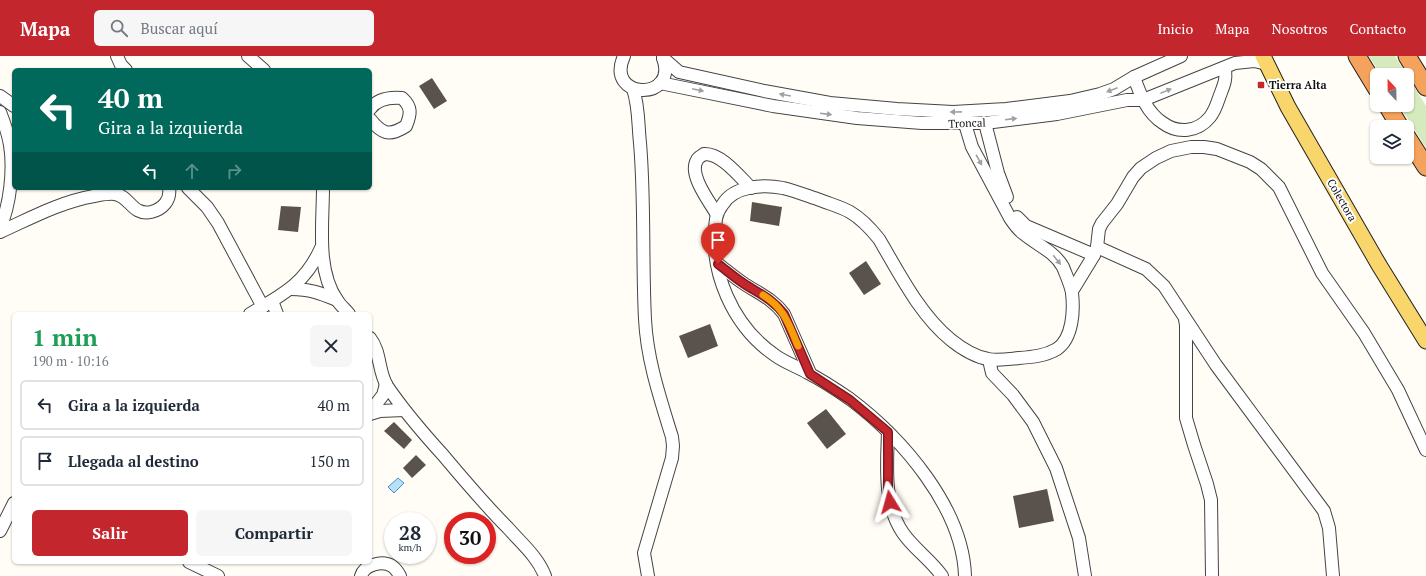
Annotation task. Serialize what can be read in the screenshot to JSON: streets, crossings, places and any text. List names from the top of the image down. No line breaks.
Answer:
{"streets":{"main road":["Colectora"],"street":["Troncal"]},"crossings":[["Troncal","Colectora"]],"places":{"transit":["Tierra Alta"]},"north":"top","page":{"header":"Mapa","search":"Buscar aquí","nav":["Inicio","Mapa","Nosotros","Contacto"],"turn":["40 m","Gira a la izquierda"],"heading":["1 min","190 m · 10:16"],"list":[{"name":"Gira a la izquierda","value":"40 m"},{"name":"Llegada al destino","value":"150 m"}],"buttons":["Salir","Compartir"],"speed":"28 km/h","limit":"30"}}
